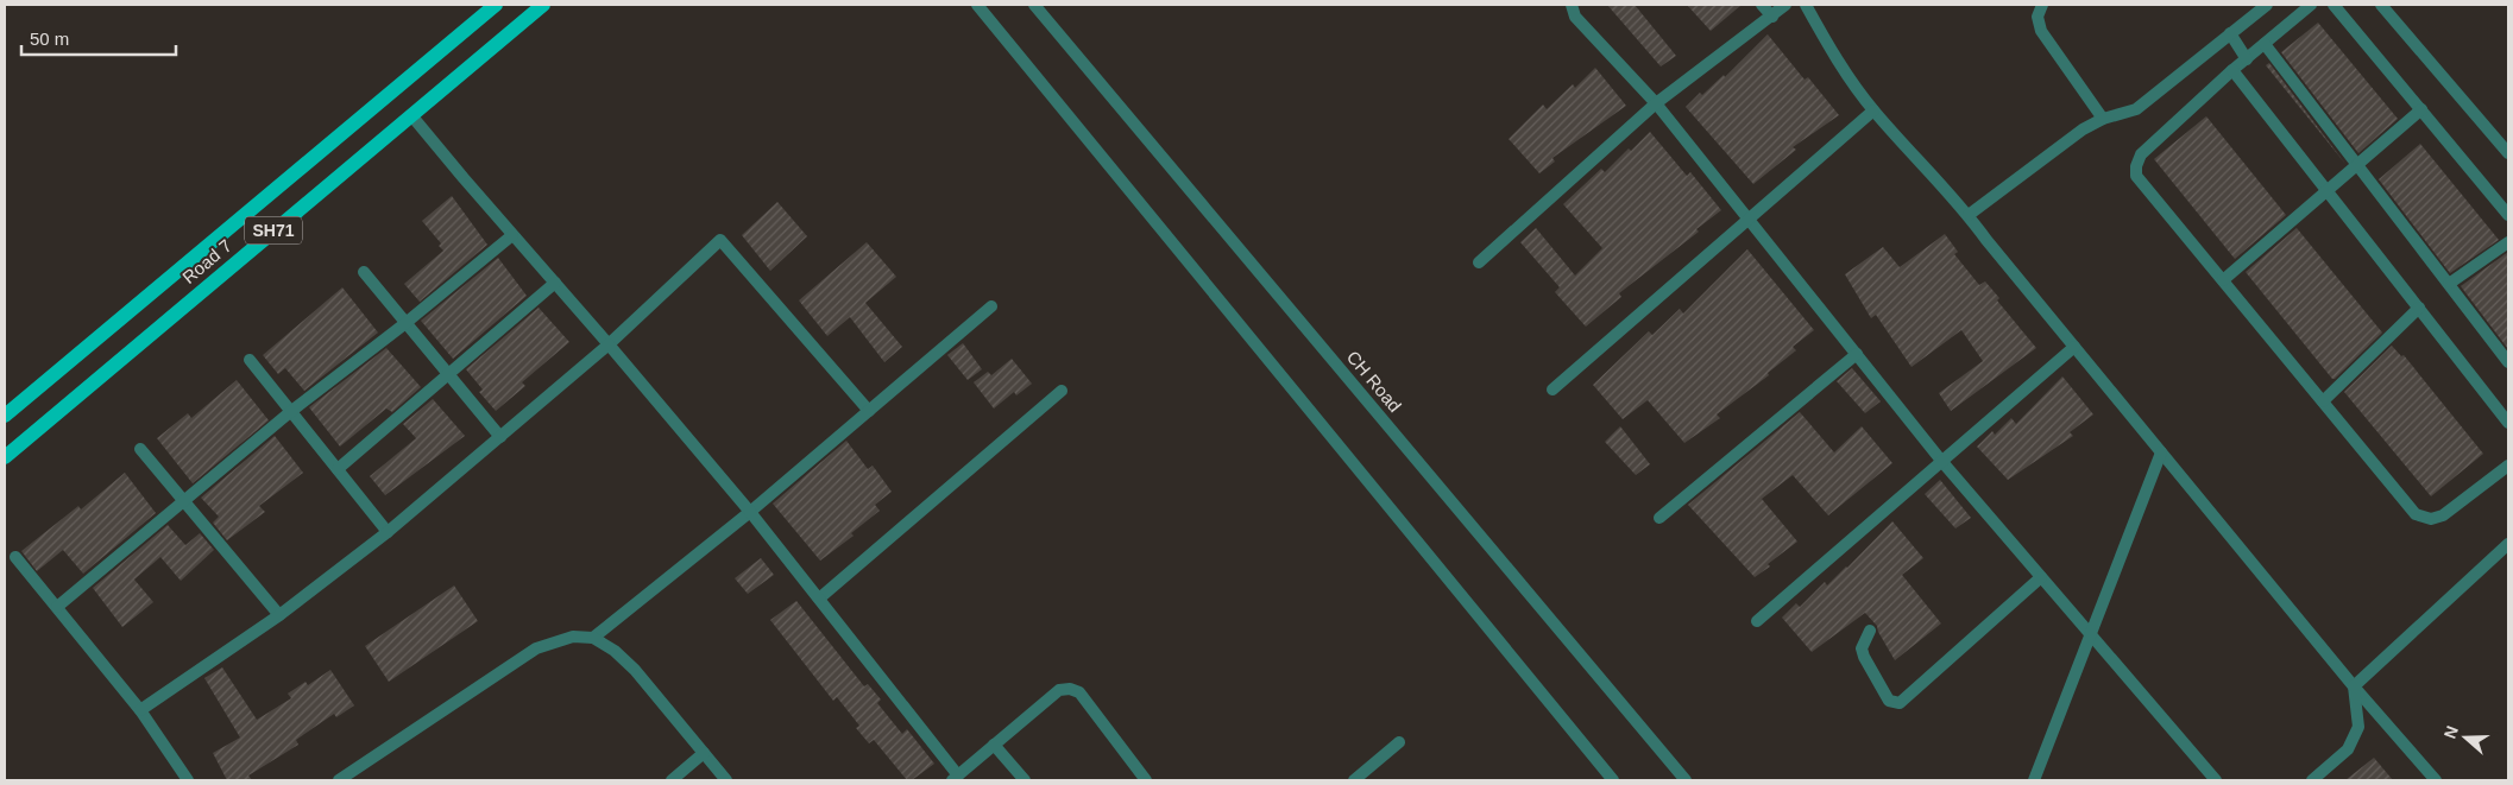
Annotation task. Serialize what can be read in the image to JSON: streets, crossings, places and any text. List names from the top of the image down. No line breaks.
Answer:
{"streets":{"main road":["SH71","Road 7"],"street":["CH Road"]},"scale_bar":"50 m","north":"left"}
